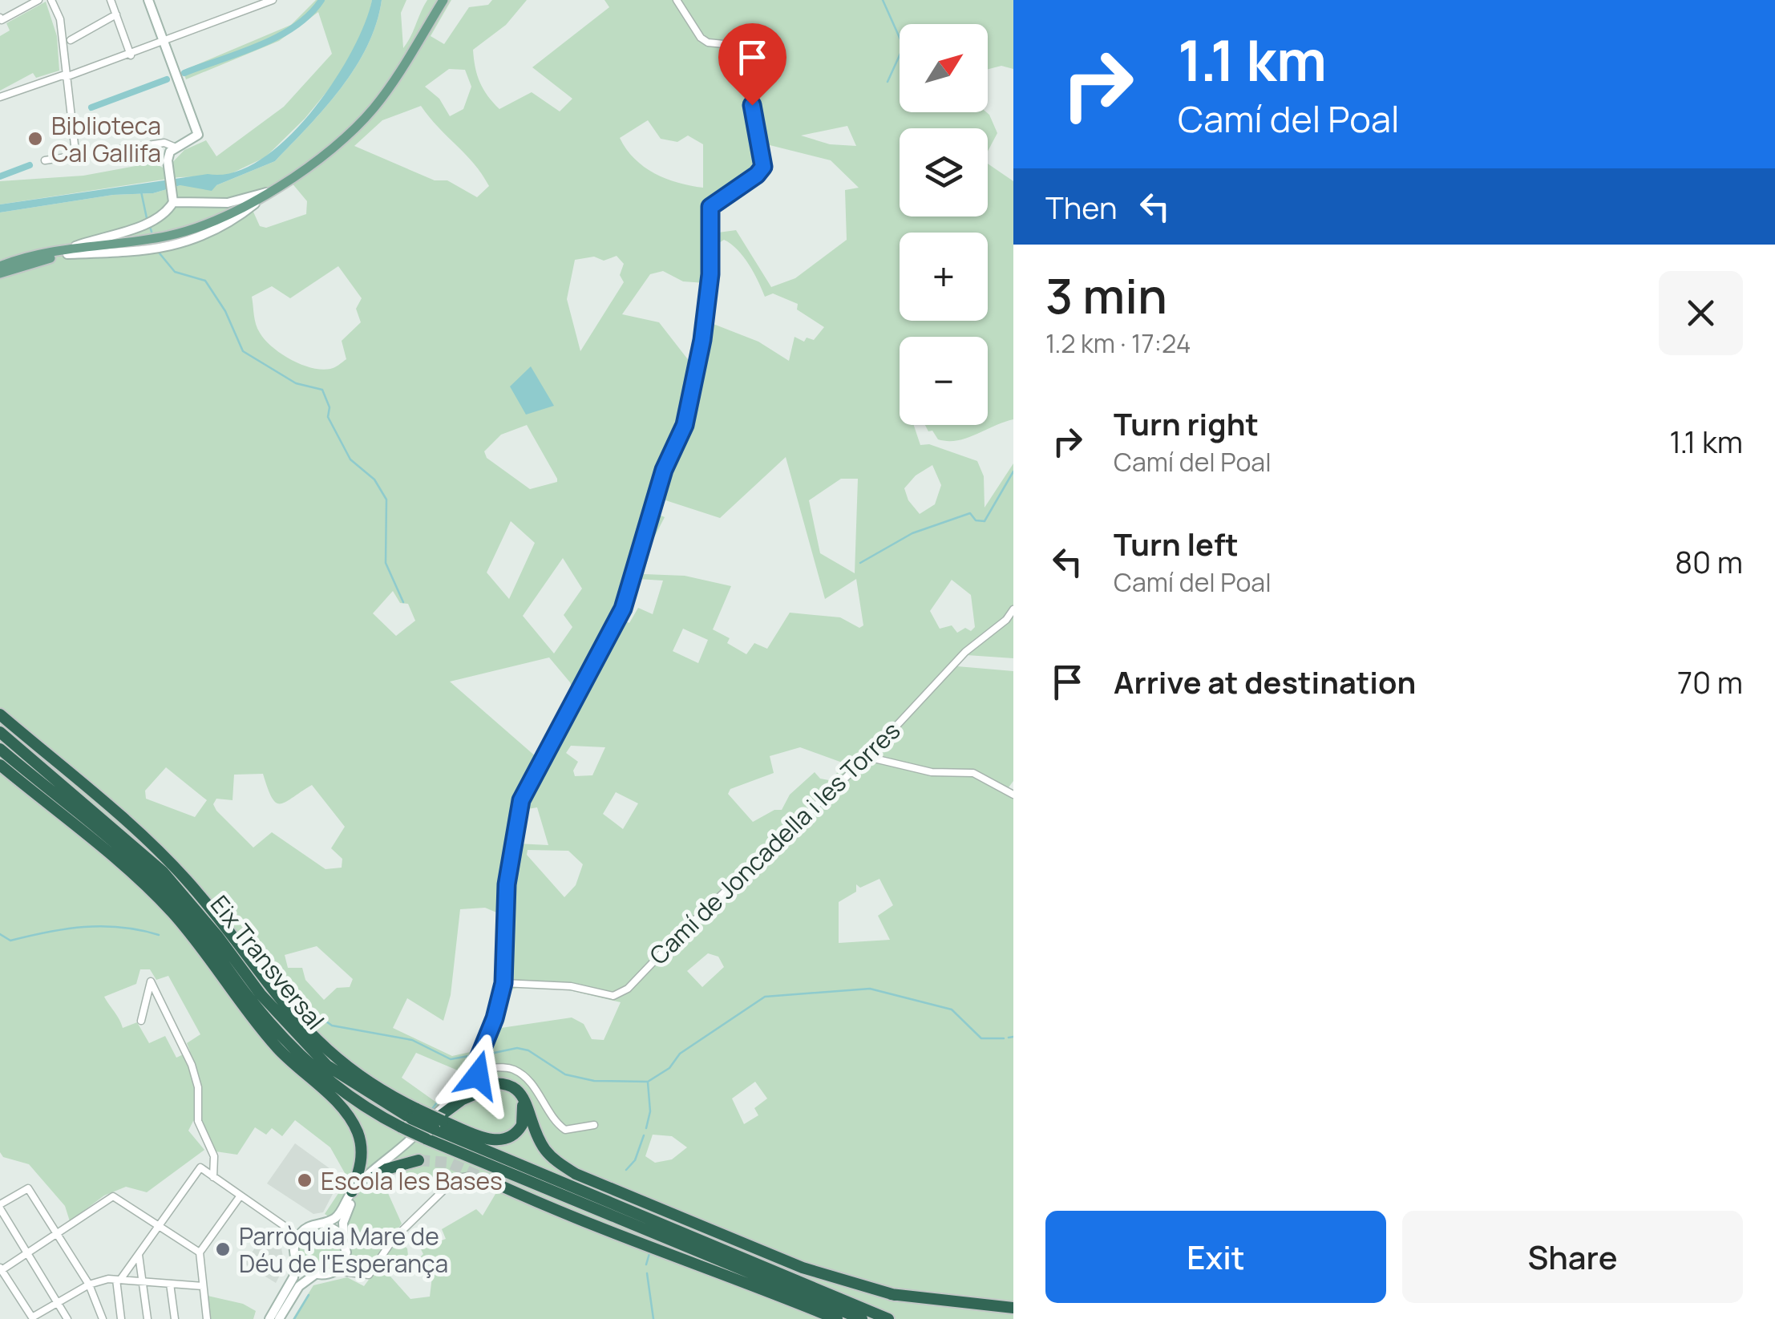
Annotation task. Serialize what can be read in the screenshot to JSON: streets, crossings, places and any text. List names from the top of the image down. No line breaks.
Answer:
{"streets":{"highway":["Eix Transversal"],"street":["Camí de Joncadella i les Torres"]},"places":["Biblioteca Cal Gallifa","Escola les Bases","Parròquia Mare de Déu de l'Esperança"],"north":"top right","page":{"turn":["1.1 km","Camí del Poal"],"map_buttons":["+","−"],"then":"Then","heading":["3 min","1.2 km · 17:24"],"list":[{"name":"Turn right","note":"Camí del Poal","value":"1.1 km"},{"name":"Turn left","note":"Camí del Poal","value":"80 m"},{"name":"Arrive at destination","value":"70 m"}],"buttons":["Exit","Share"]}}
